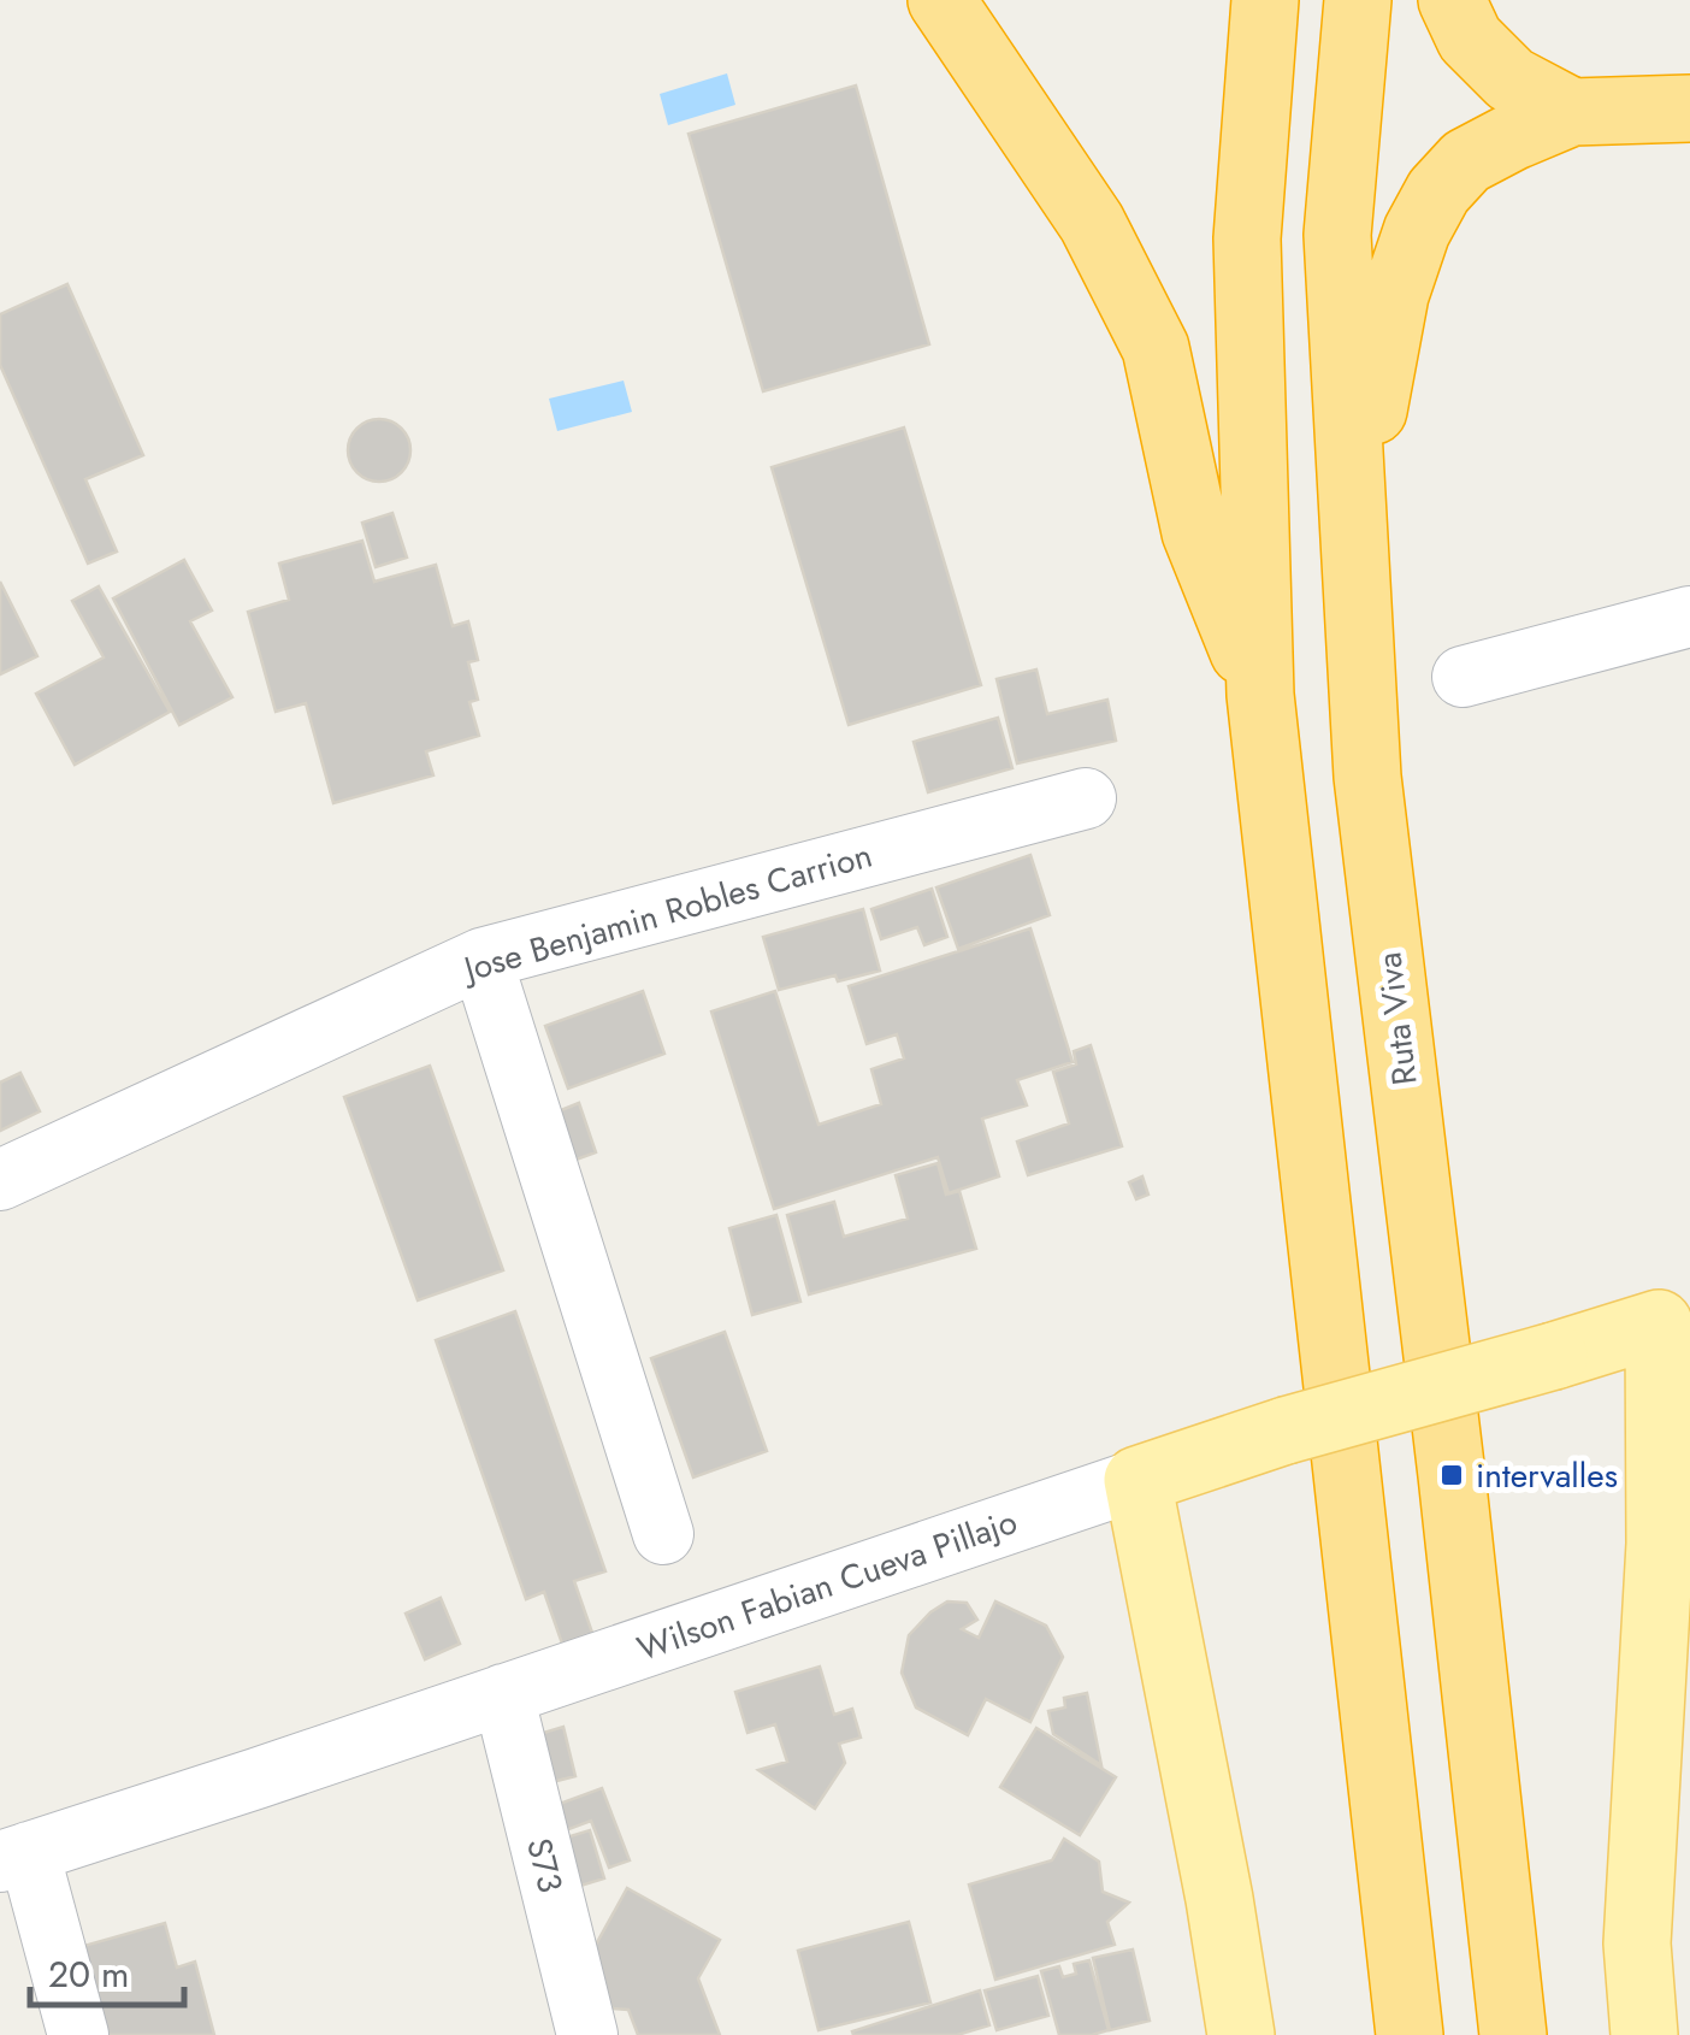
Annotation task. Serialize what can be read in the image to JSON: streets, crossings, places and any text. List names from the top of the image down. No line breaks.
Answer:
{"streets":{"highway":["Ruta Viva"],"main road":["Wilson Fabian Cueva Pillajo"],"street":["Jose Benjamin Robles Carrion","S73"]},"crossings":[["Wilson Fabian Cueva Pillajo","S73"]],"places":{"transit":["intervalles"]},"scale_bar":"20 m"}
